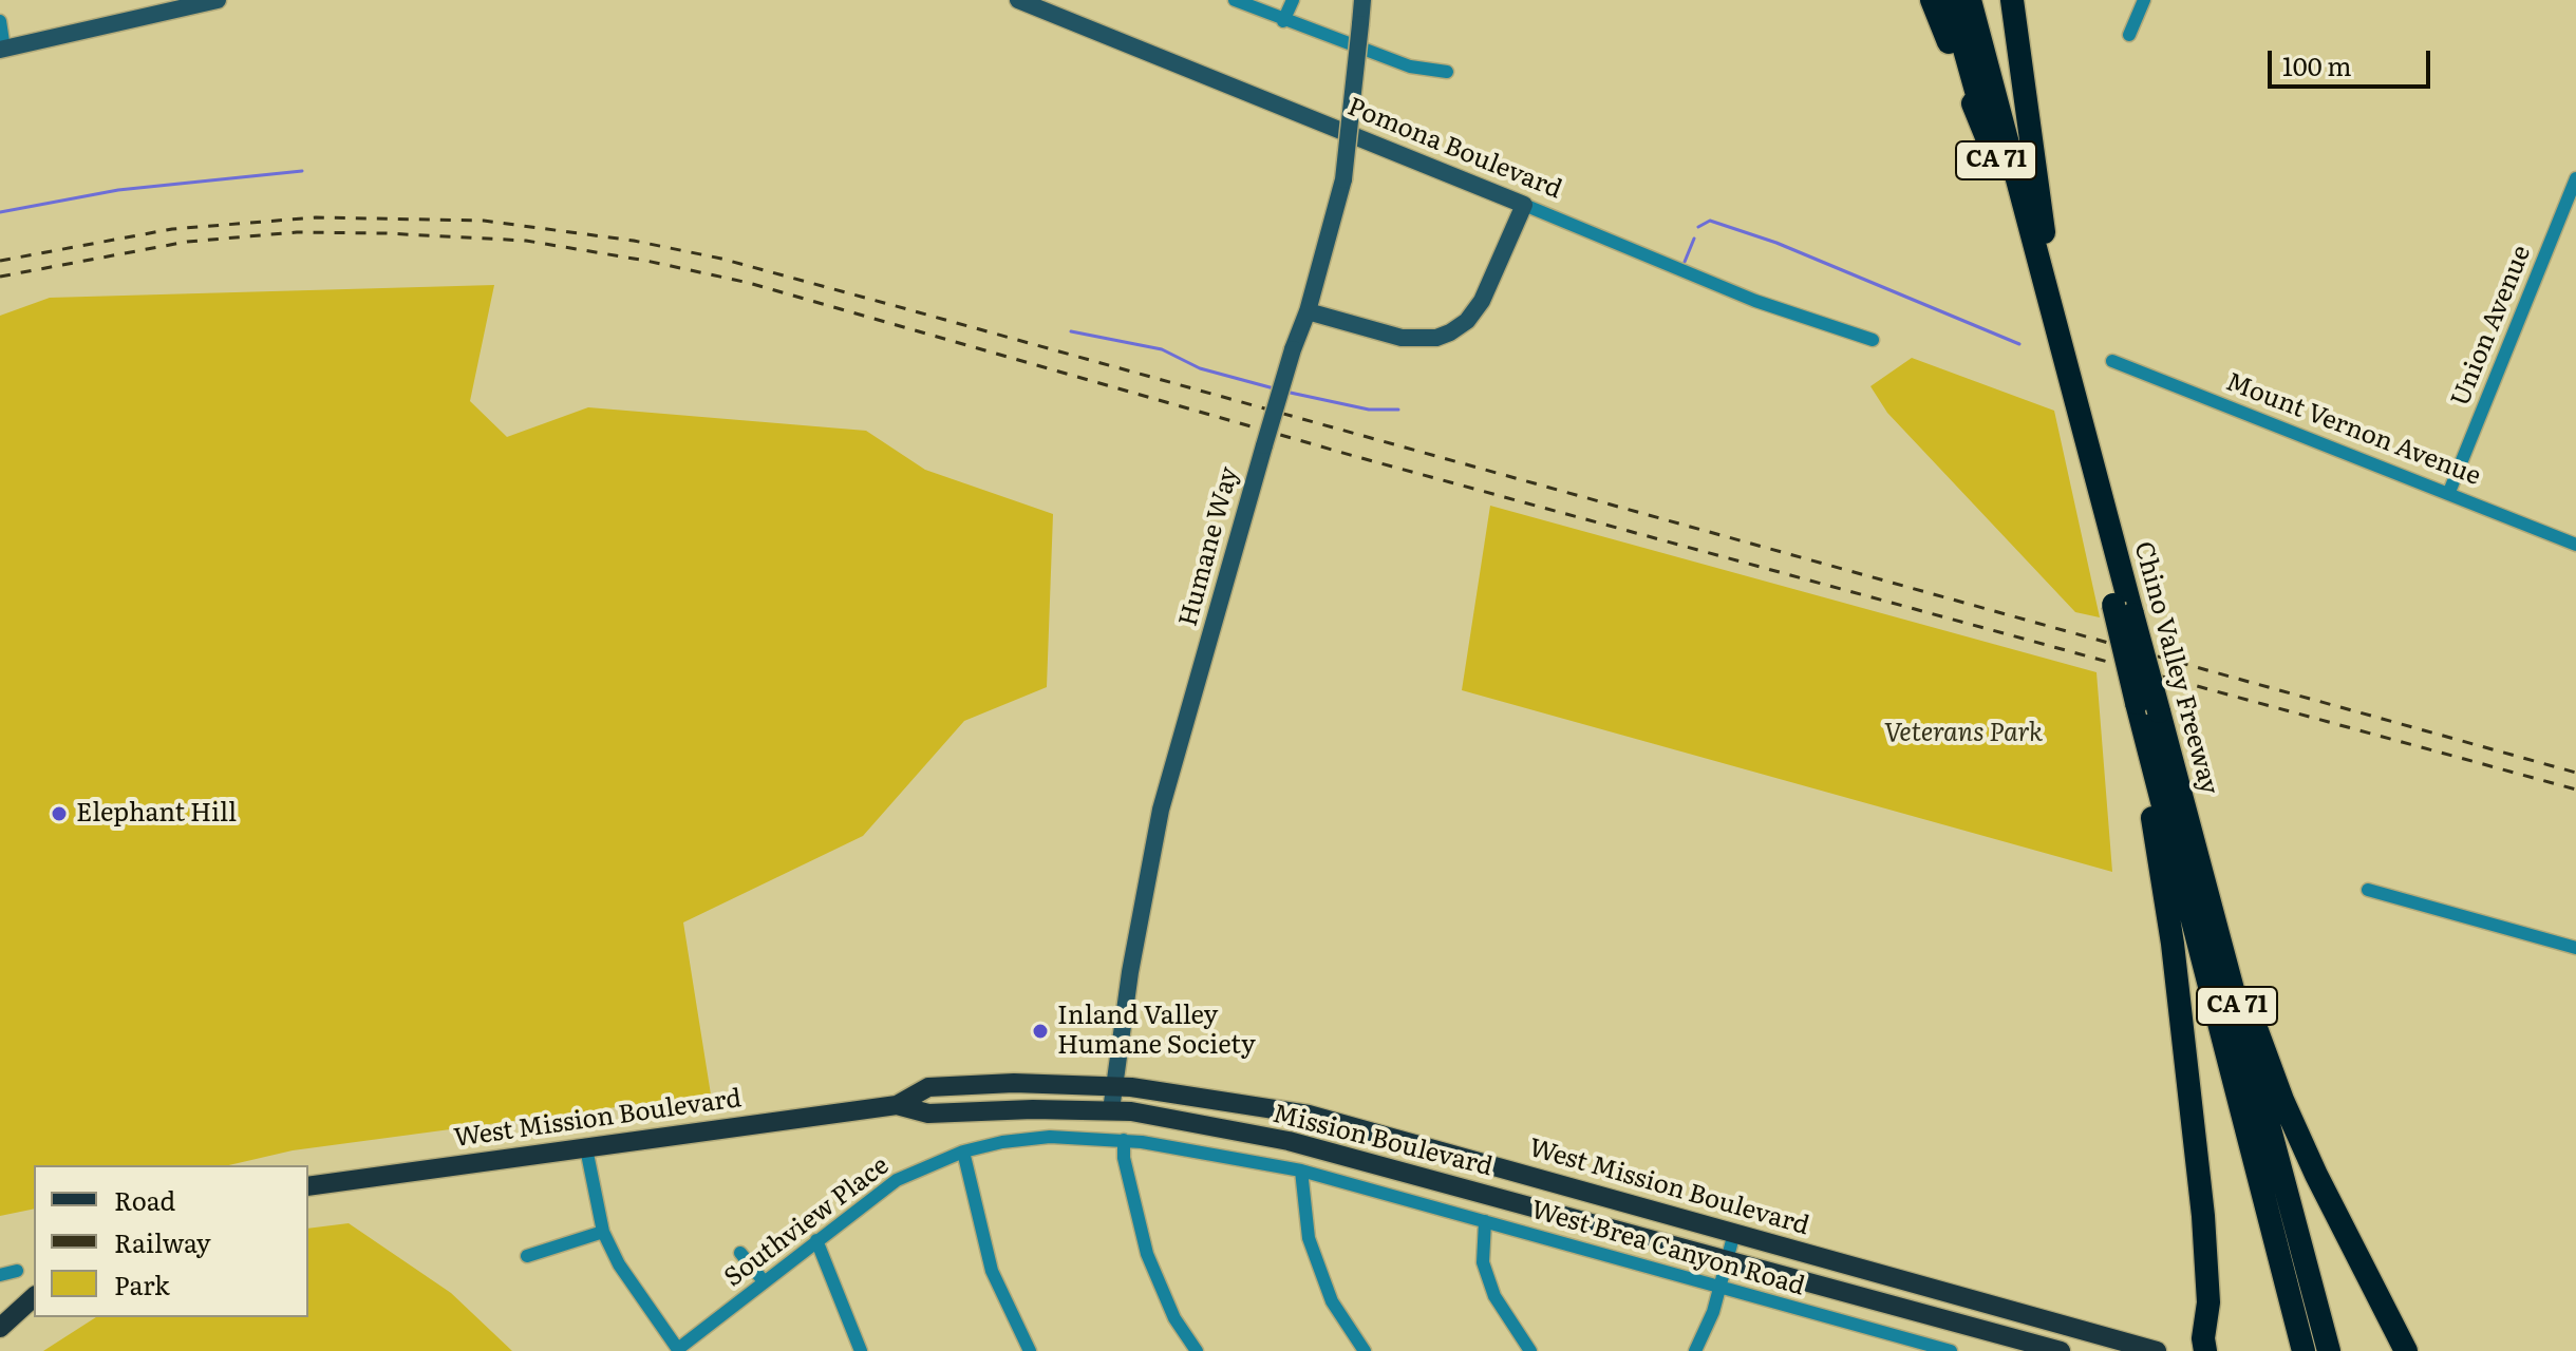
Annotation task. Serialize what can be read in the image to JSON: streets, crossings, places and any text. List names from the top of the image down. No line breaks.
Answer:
{"streets":{"highway":["CA 71","Chino Valley Freeway"],"main road":["West Mission Boulevard","Mission Boulevard"],"street":["Pomona Boulevard","Union Avenue","Mount Vernon Avenue","Humane Way","Southview Place","West Brea Canyon Road"]},"crossings":[["Union Avenue","Mount Vernon Avenue"],["Humane Way","West Mission Boulevard"],["Humane Way","Mission Boulevard"],["West Mission Boulevard","Mission Boulevard"],["Southview Place","West Brea Canyon Road"]],"parks":["Veterans Park"],"places":["Elephant Hill","Inland Valley Humane Society"],"legend":["Road","Railway","Park"],"scale_bar":"100 m"}
